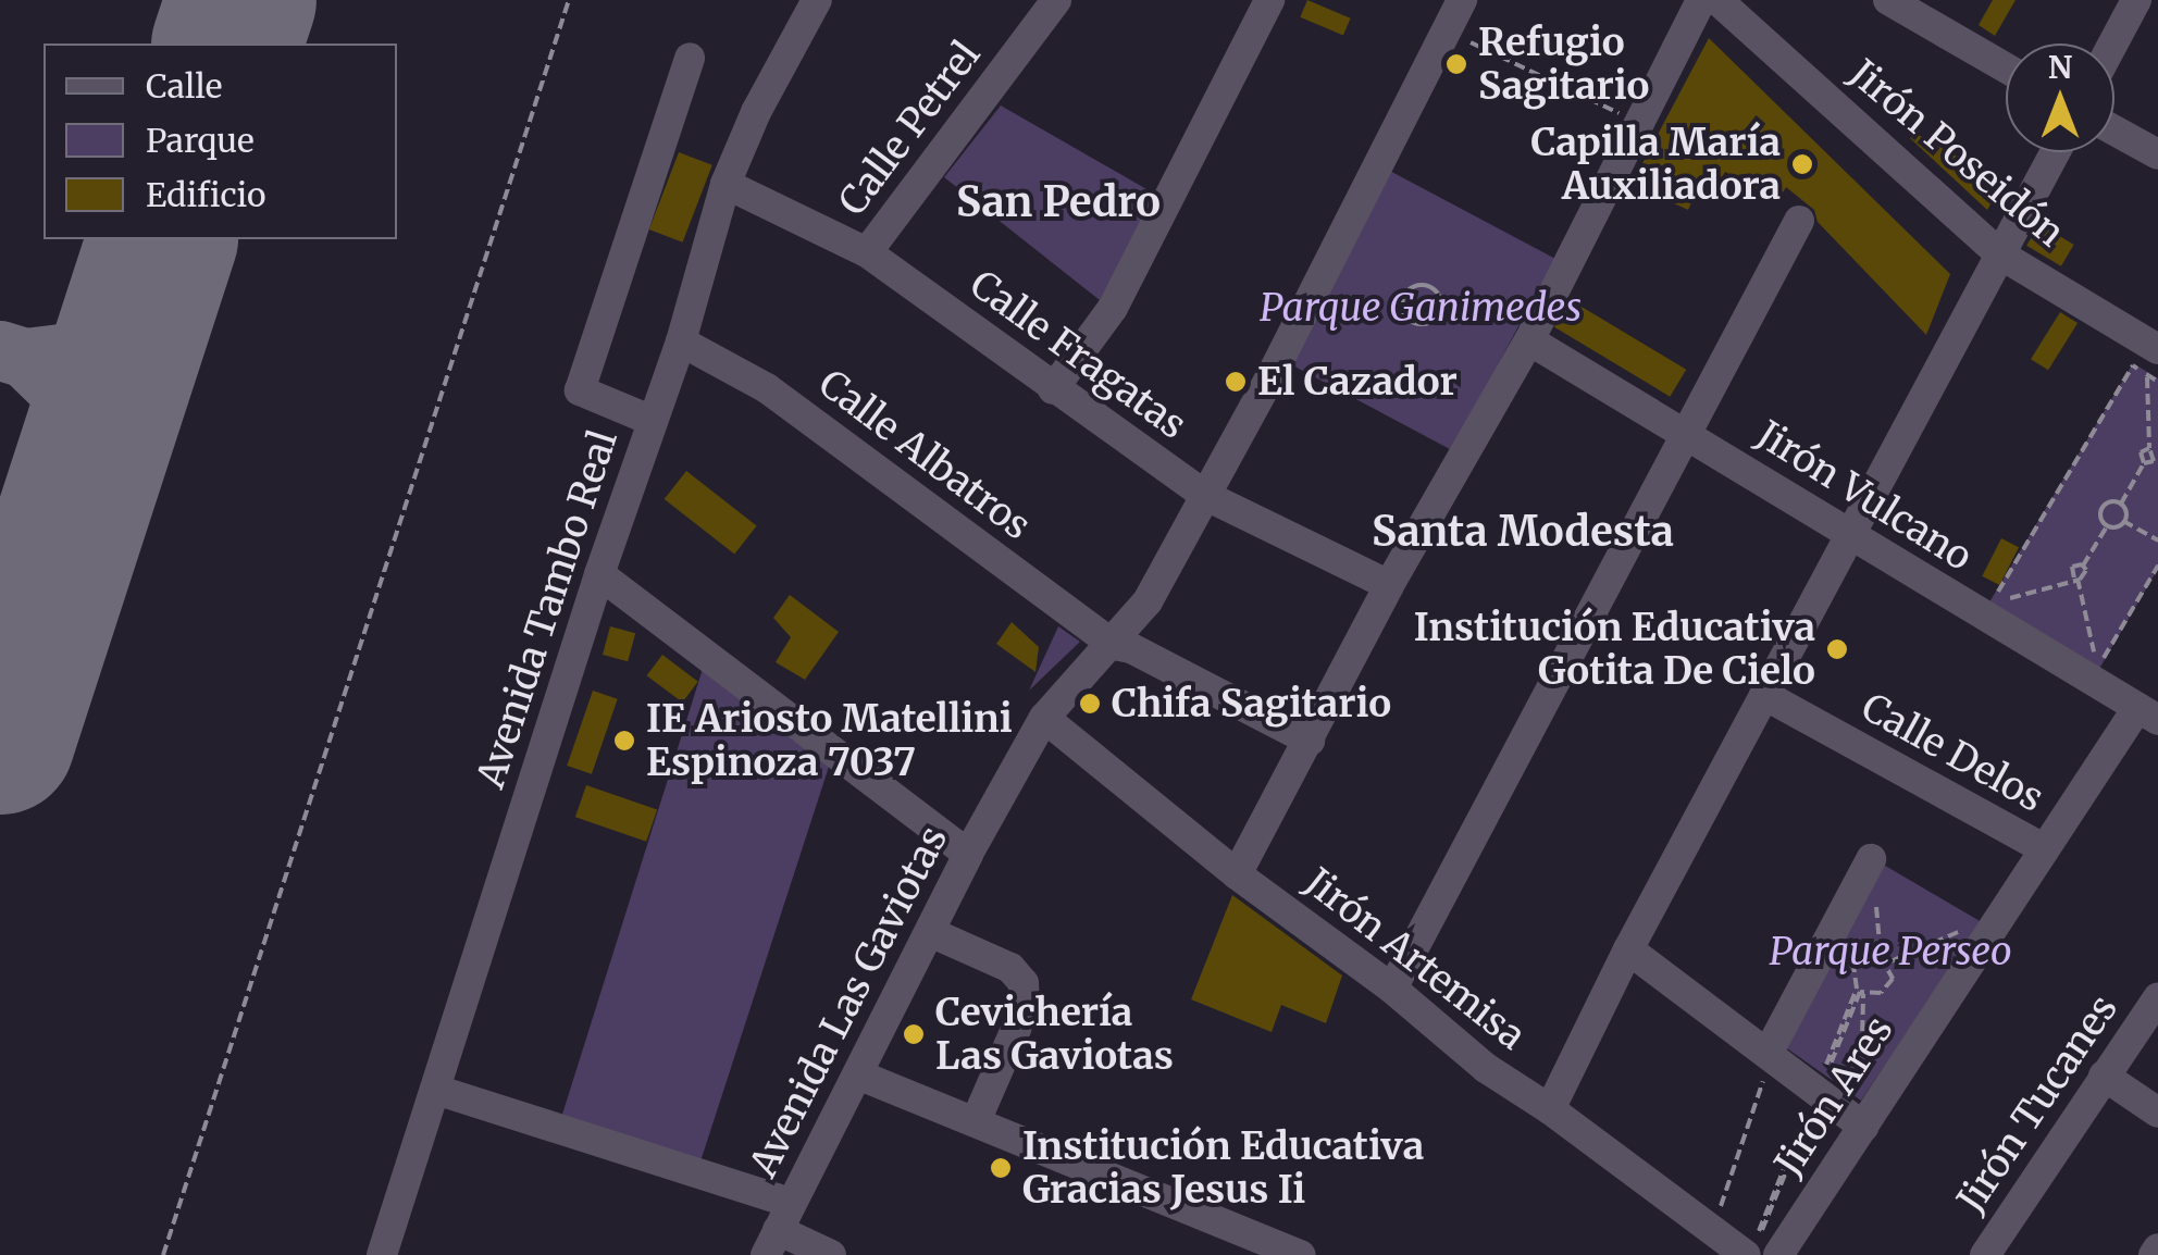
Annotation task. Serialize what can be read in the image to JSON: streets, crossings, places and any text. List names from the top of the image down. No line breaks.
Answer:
{"streets":{"street":["Calle Petrel","Jirón Poseidón","Calle Fragatas","Calle Albatros","Jirón Vulcano","Avenida Tambo Real","Calle Delos","Jirón Artemisa","Avenida Las Gaviotas","Jirón Ares","Jirón Tucanes"]},"crossings":[["Calle Petrel","Calle Fragatas"],["Calle Fragatas","Avenida Tambo Real"],["Calle Fragatas","Avenida Las Gaviotas"],["Calle Albatros","Avenida Tambo Real"],["Calle Albatros","Avenida Las Gaviotas"],["Jirón Vulcano","Jirón Ares"],["Calle Delos","Jirón Ares"],["Jirón Artemisa","Avenida Las Gaviotas"],["Jirón Artemisa","Jirón Ares"]],"districts":["San Pedro","Santa Modesta"],"parks":["Parque Ganimedes","Parque Perseo"],"places":["Refugio Sagitario","Capilla María Auxiliadora","El Cazador","Institución Educativa Gotita De Cielo","Chifa Sagitario","IE Ariosto Matellini Espinoza 7037","Cevichería Las Gaviotas","Institución Educativa Gracias Jesus Ii"],"legend":["Calle","Parque","Edificio"],"north":"top"}
